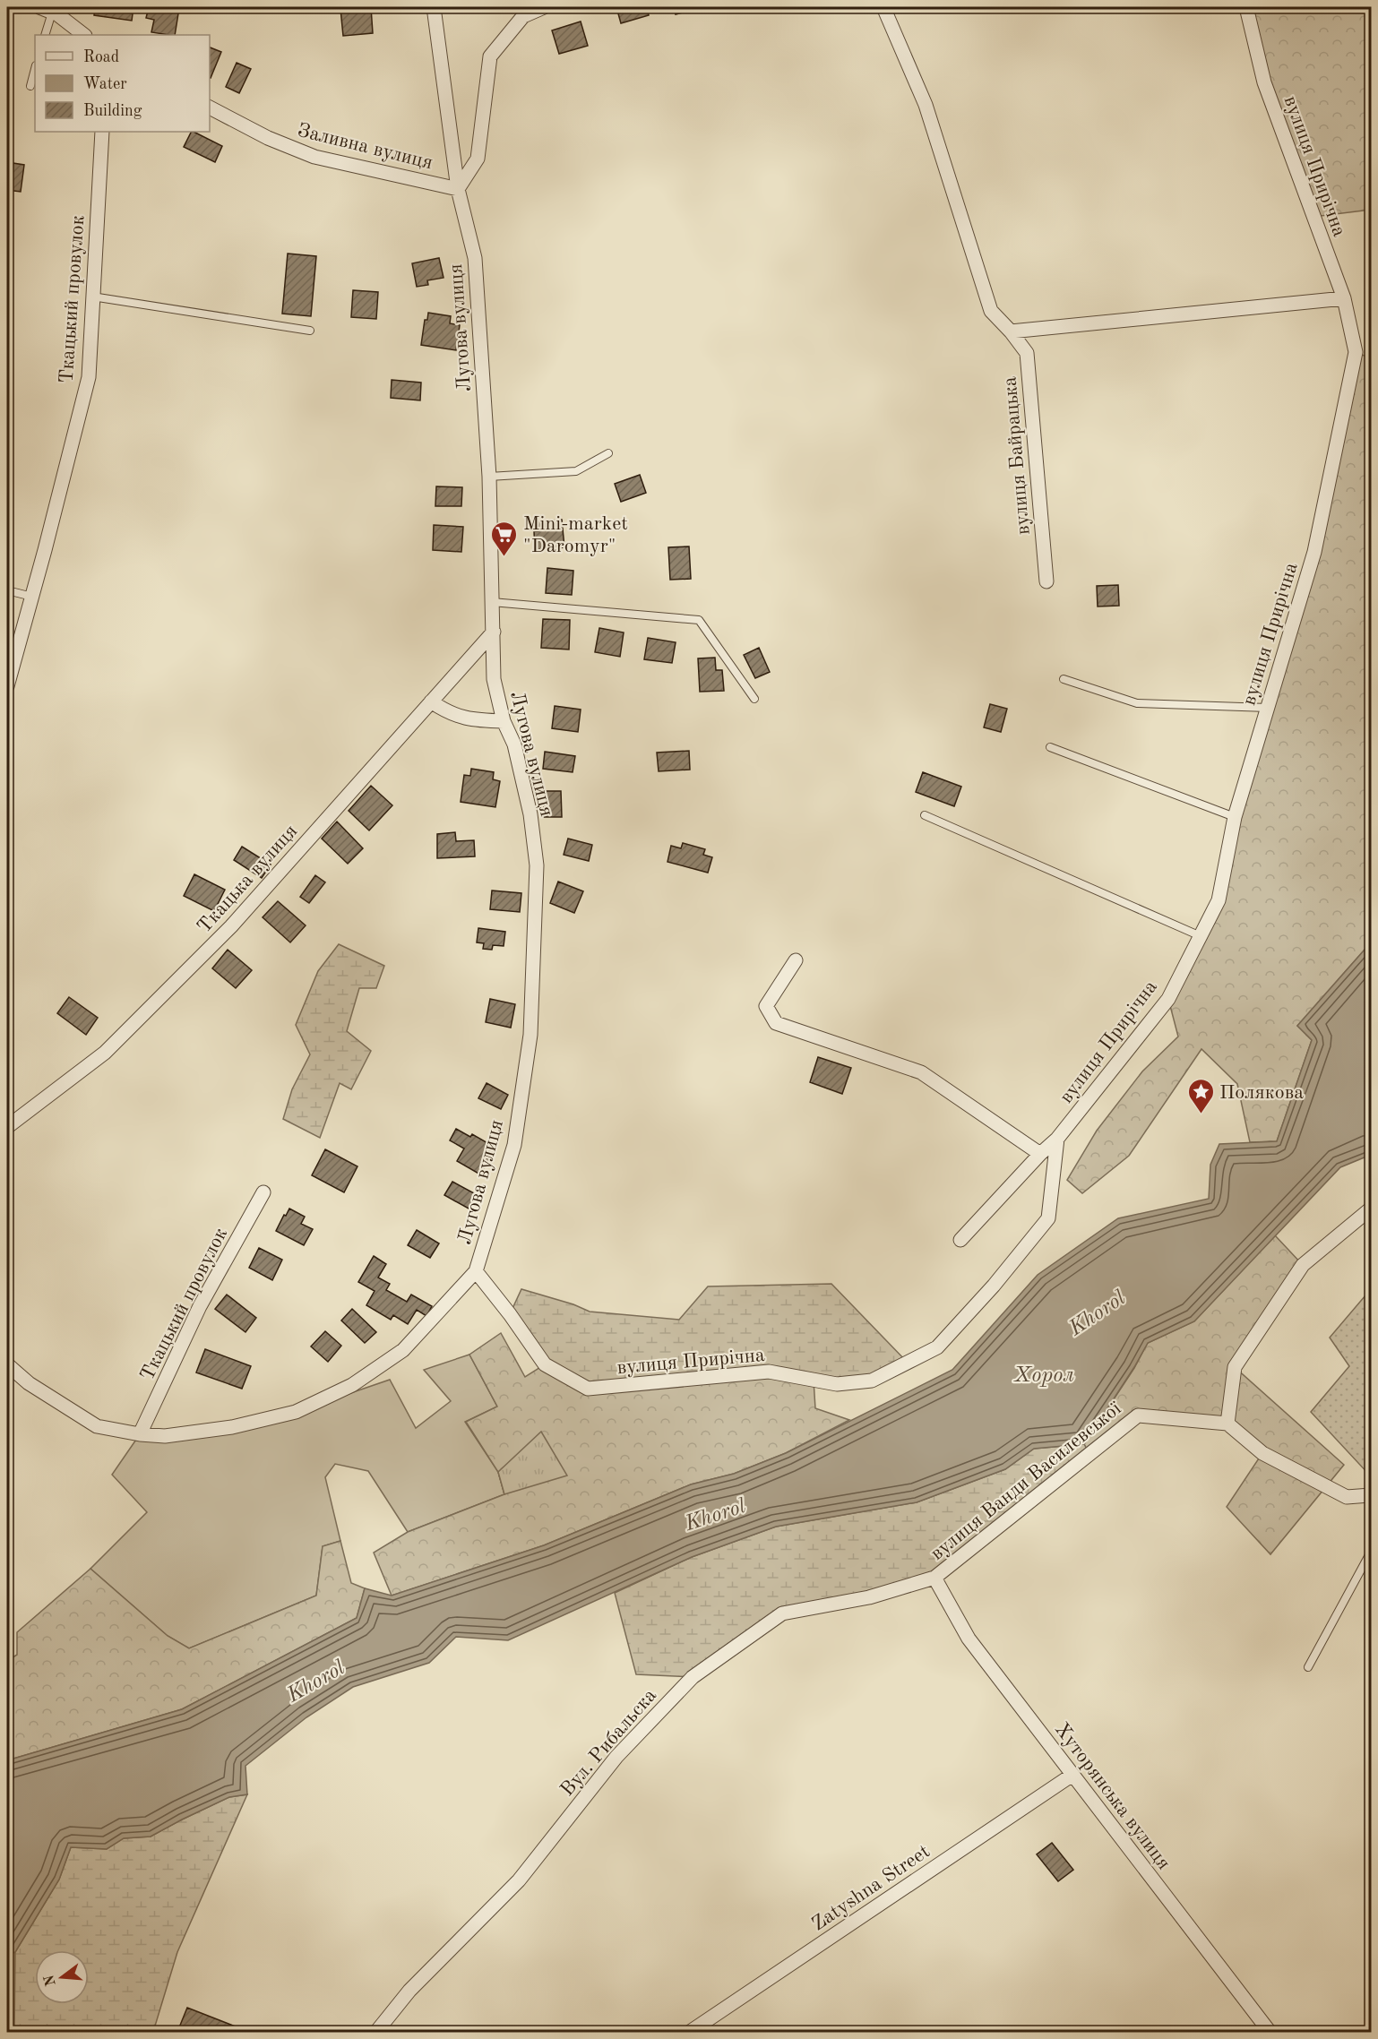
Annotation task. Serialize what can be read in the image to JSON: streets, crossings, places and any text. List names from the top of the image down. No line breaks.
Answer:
{"streets":{"street":["Заливна вулиця","вулиця Прирічна","Ткацький провулок","Лугова вулиця","вулиця Байрацька","Ткацька вулиця","вулиця Ванди Василевської","Вул. Рибальска","Хуторянська вулиця","Zatyshna Street"]},"crossings":[["Заливна вулиця","Лугова вулиця"],["вулиця Прирічна","Лугова вулиця"],["Ткацький провулок","Лугова вулиця"],["Лугова вулиця","Ткацька вулиця"],["вулиця Ванди Василевської","Вул. Рибальска"],["вулиця Ванди Василевської","Хуторянська вулиця"],["Вул. Рибальска","Хуторянська вулиця"],["Хуторянська вулиця","Zatyshna Street"]],"water":["Khorol","Хорол"],"places":{"supermarket":["Mini-market \"Daromyr\""],"place":["Полякова"]},"legend":["Road","Water","Building"],"north":"left"}
